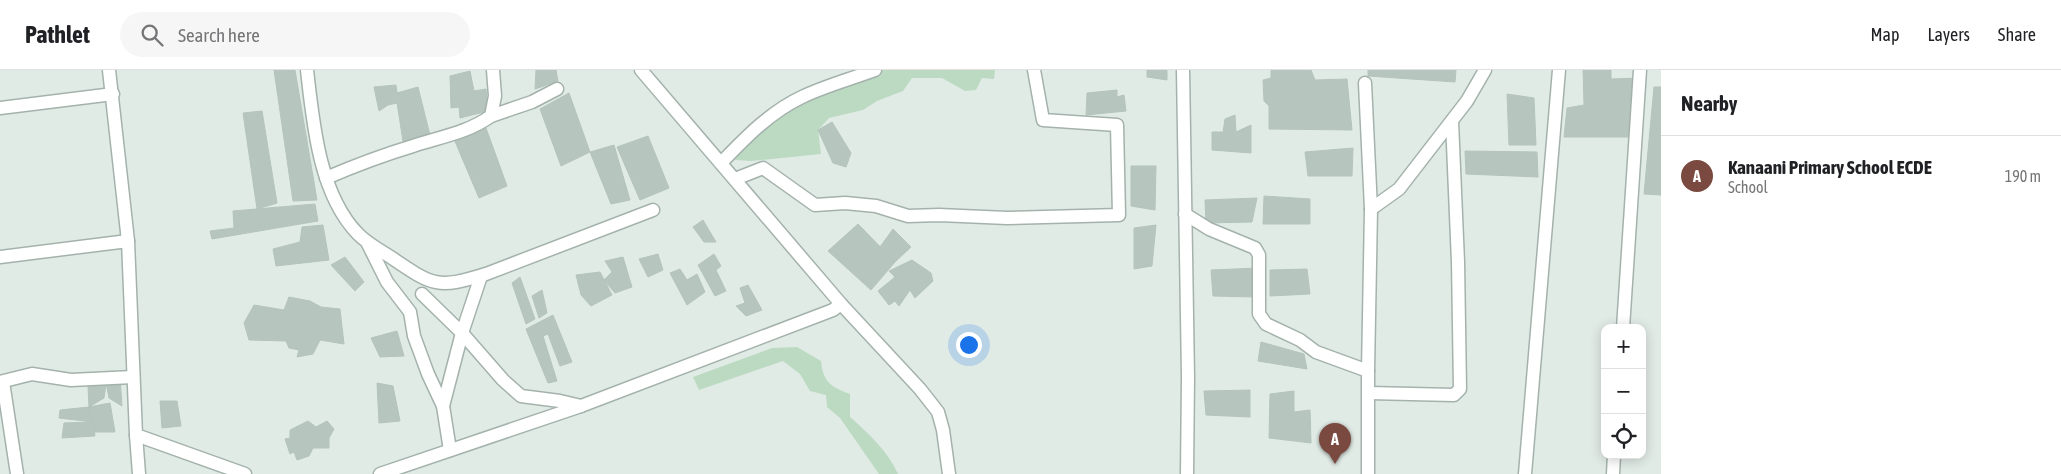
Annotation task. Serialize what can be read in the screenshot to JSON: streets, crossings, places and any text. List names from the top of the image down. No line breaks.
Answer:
{"page":{"header":"Pathlet","search":"Search here","nav":["Map","Layers","Share"],"heading":"Nearby","list":[{"mark":"A","name":"Kanaani Primary School ECDE","note":"School","value":"190 m"}],"map_buttons":["+","−"],"pins":"A"}}
